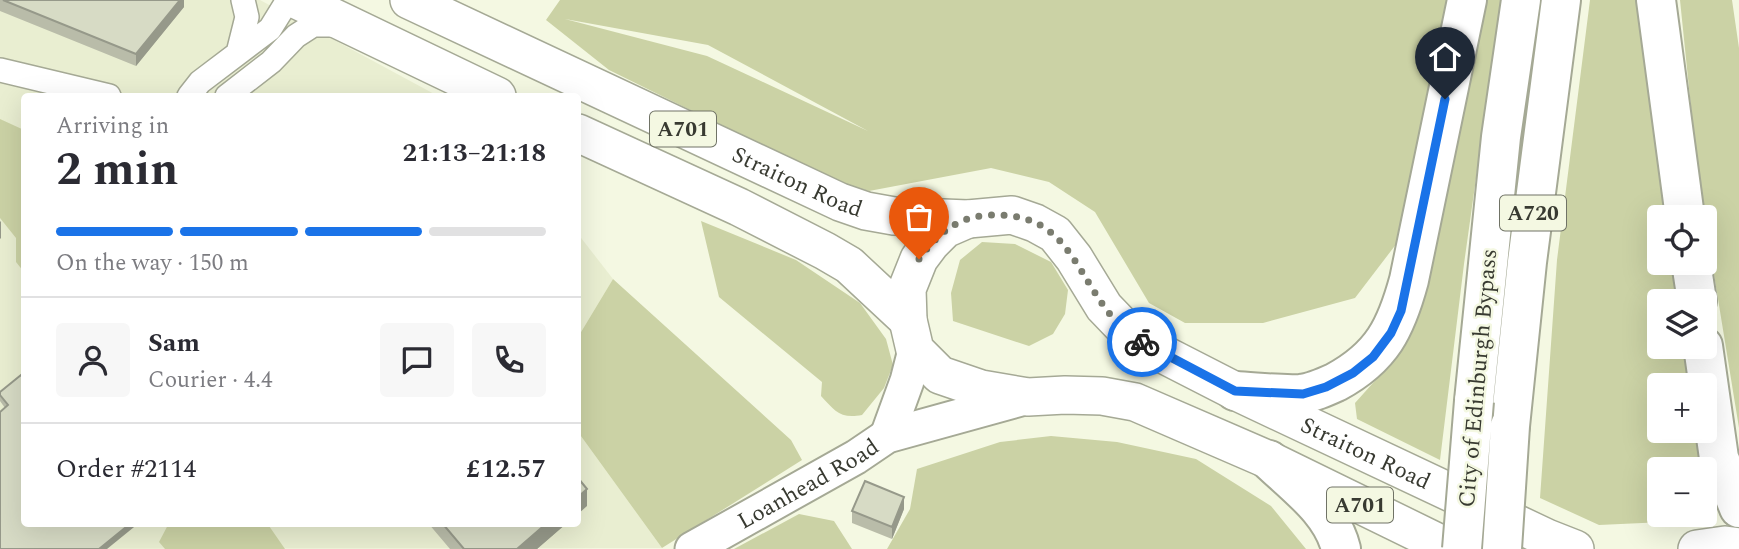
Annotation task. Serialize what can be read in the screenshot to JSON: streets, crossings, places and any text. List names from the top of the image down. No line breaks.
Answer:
{"streets":{"highway":["A720","City of Edinburgh Bypass"],"main road":["A701","Straiton Road","Loanhead Road"]},"crossings":[["Straiton Road","Loanhead Road"]],"page":{"heading":["2 min","Arriving in","21:13–21:18"],"panel":["Sam","Courier · 4.4","Order #2114","£12.57"],"map_buttons":["+","−"],"bar":"On the way · 150 m"}}
